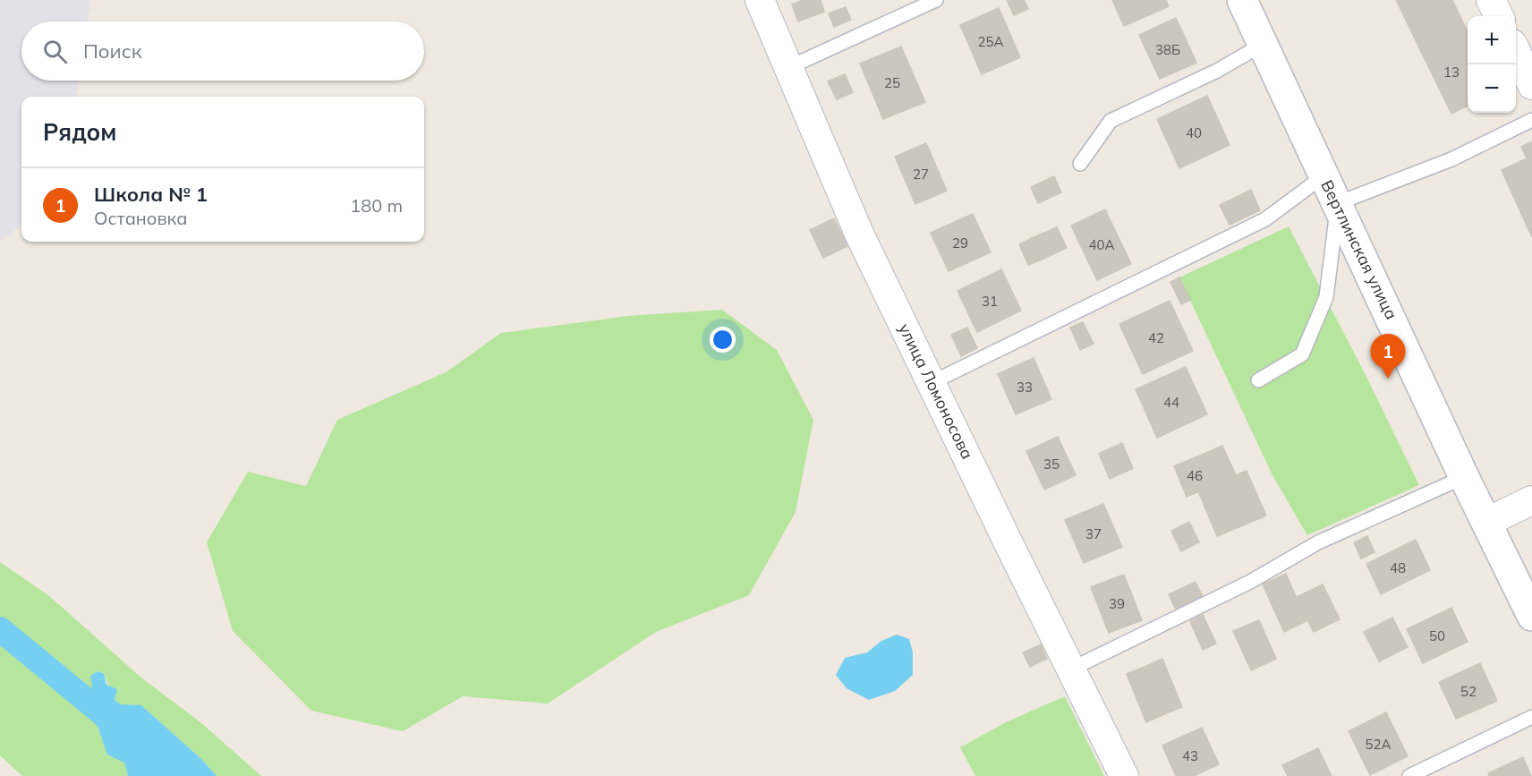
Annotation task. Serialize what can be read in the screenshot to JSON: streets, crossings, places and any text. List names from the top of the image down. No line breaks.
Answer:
{"streets":{"main road":["Вертлинская улица"],"street":["улица Ломоносова"]},"house_numbers":["25А","38Б","13","25","40","27","29","40А","31","42","33","44","35","46","37","48","39","50","52","52А","43"],"page":{"map_buttons":["+","−"],"search":"Поиск","heading":"Рядом","list":[{"mark":"1","name":"Школа № 1","note":"Остановка","value":"180 m"}],"pins":"1"}}
